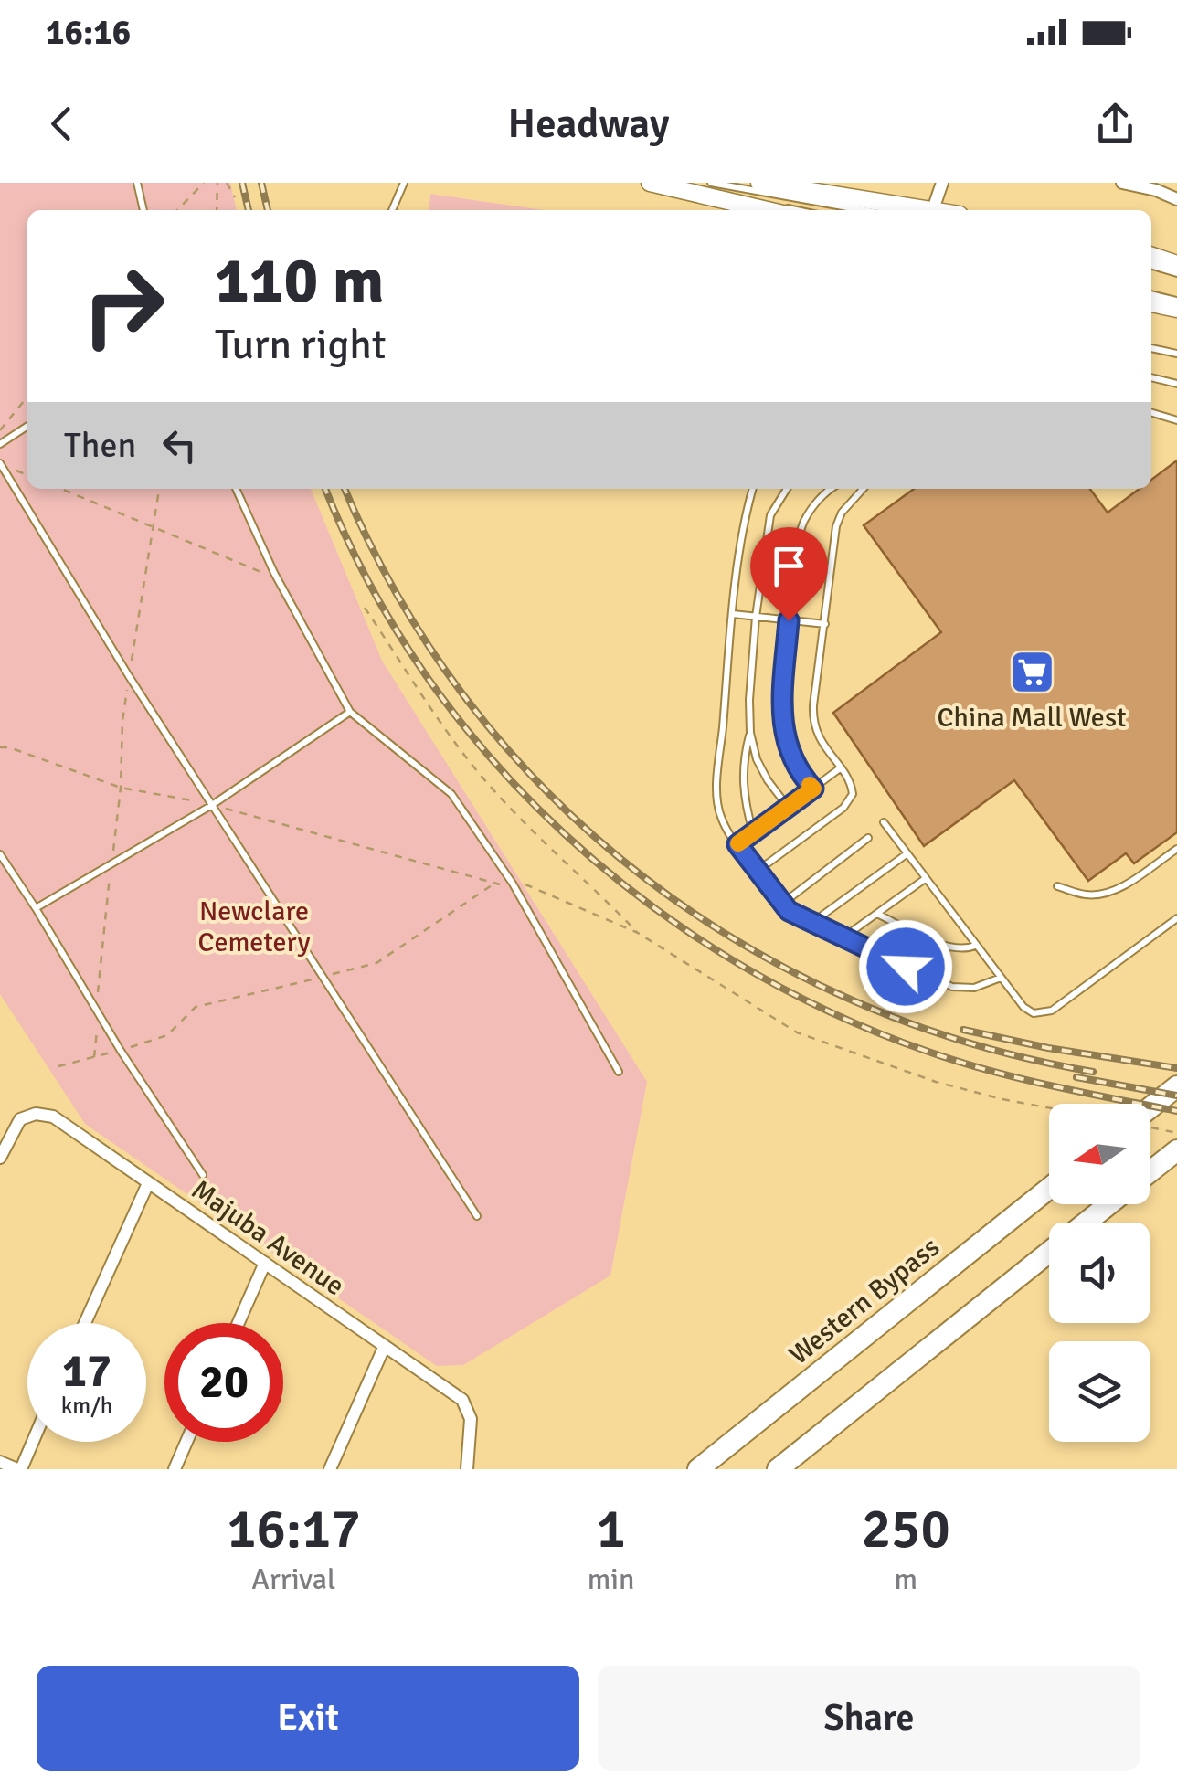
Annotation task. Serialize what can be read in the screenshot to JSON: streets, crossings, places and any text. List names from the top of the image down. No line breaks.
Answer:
{"streets":{"highway":["Western Bypass"],"street":["Majuba Avenue"]},"parks":["Newclare Cemetery"],"places":{"supermarket":["China Mall West"]},"north":"left","page":{"status":"16:16","header":"Headway","turn":["110 m","Turn right"],"then":"Then","speed":"17 km/h","limit":"20","eta":["16:17","Arrival","1","min","250","m"],"buttons":["Exit","Share"]}}
